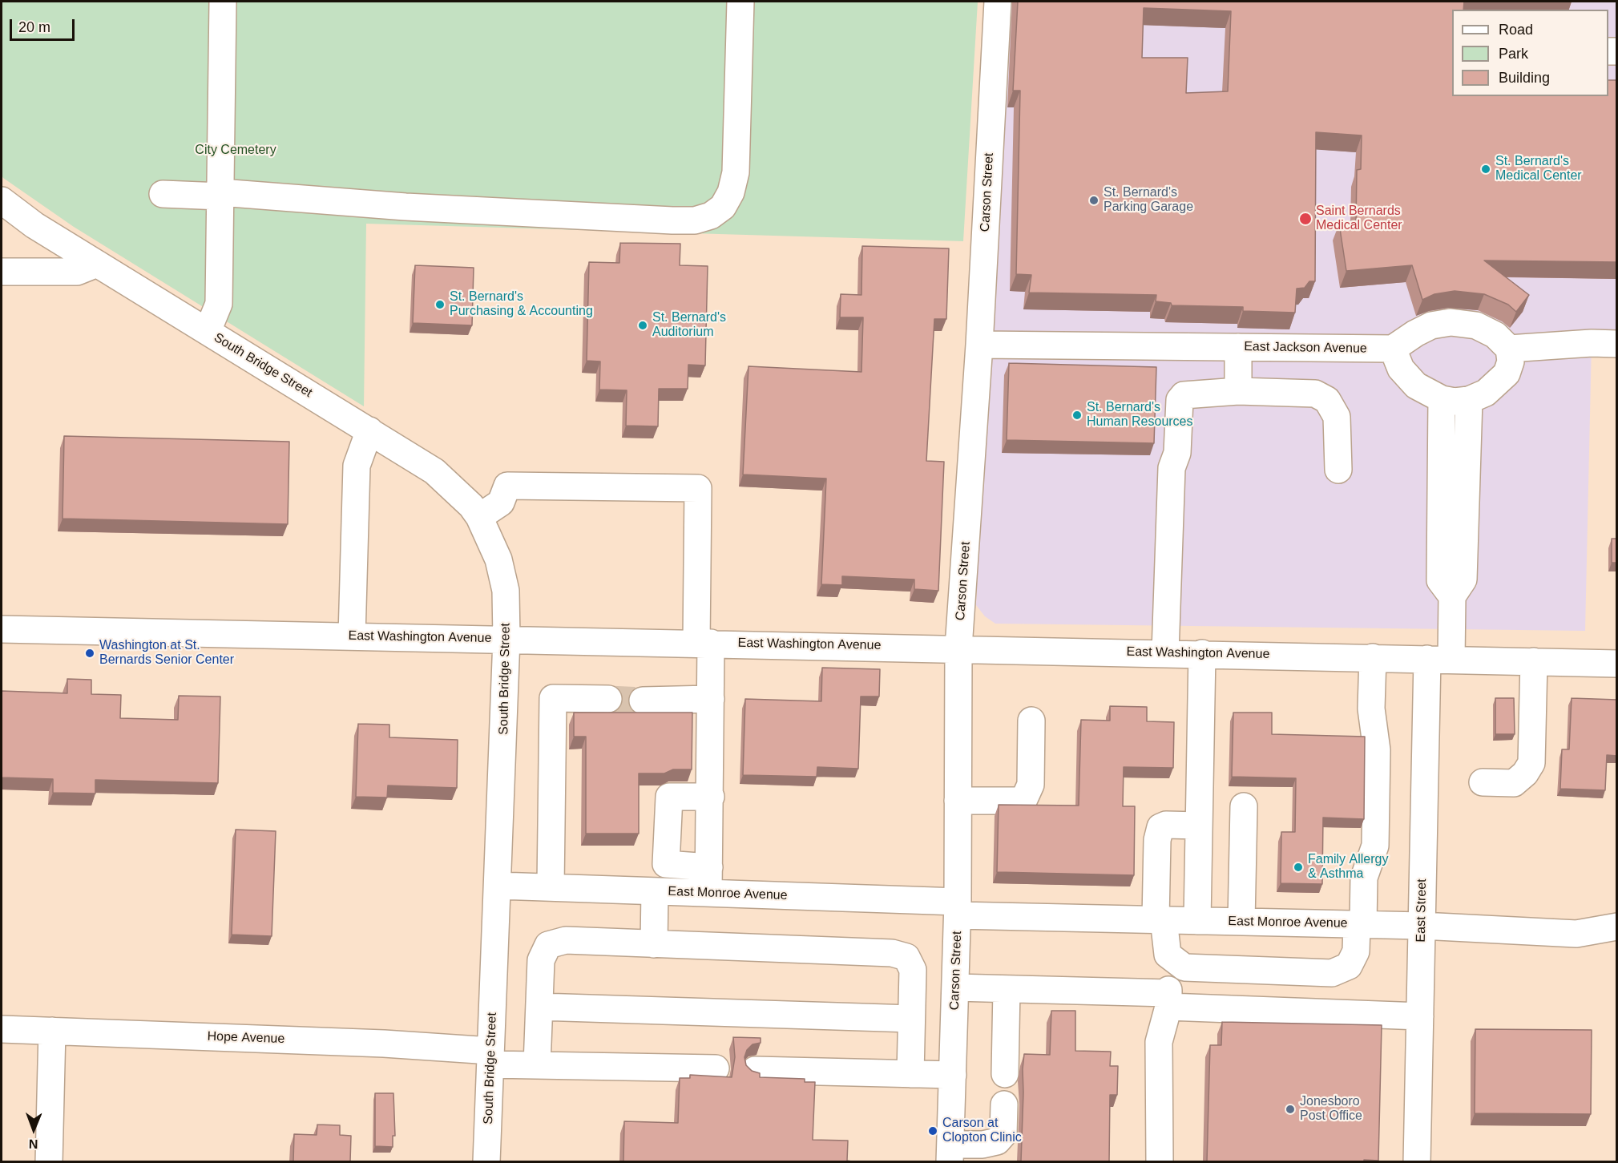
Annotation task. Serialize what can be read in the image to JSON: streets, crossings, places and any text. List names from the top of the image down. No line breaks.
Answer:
{"streets":{"street":["Carson Street","East Jackson Avenue","South Bridge Street","East Washington Avenue","East Monroe Avenue","East Street","Hope Avenue"]},"crossings":[["Carson Street","East Jackson Avenue"],["Carson Street","East Washington Avenue"],["Carson Street","East Monroe Avenue"],["South Bridge Street","East Washington Avenue"],["South Bridge Street","East Monroe Avenue"],["South Bridge Street","Hope Avenue"],["East Washington Avenue","East Street"],["East Monroe Avenue","East Street"]],"parks":["City Cemetery"],"places":["St. Bernard's Medical Center","St. Bernard's Parking Garage","Saint Bernards Medical Center","St. Bernard's Purchasing & Accounting","St. Bernard's Auditorium","St. Bernard's Human Resources","Washington at St. Bernards Senior Center","Family Allergy & Asthma","Jonesboro Post Office","Carson at Clopton Clinic"],"legend":["Road","Park","Building"],"scale_bar":"20 m","north":"bottom"}
